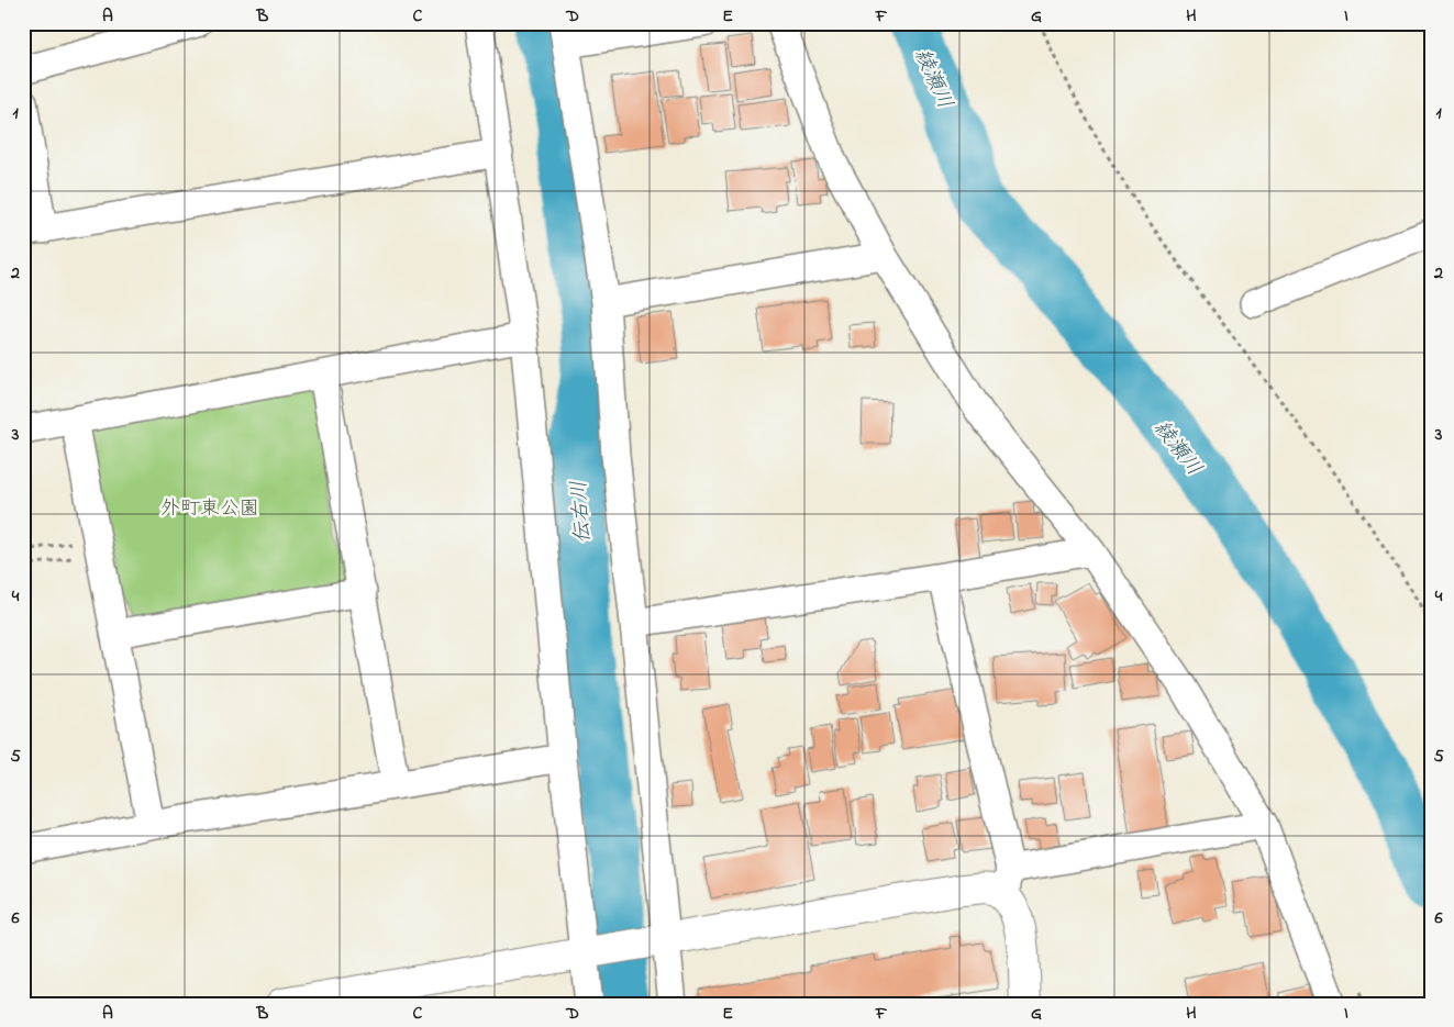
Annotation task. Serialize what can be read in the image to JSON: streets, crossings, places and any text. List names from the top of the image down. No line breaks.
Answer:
{"water":["綾瀬川","伝右川"],"parks":["外町東公園"],"grid":{"columns":["A","B","C","D","E","F","G","H","I"],"rows":["1","2","3","4","5","6"]}}
